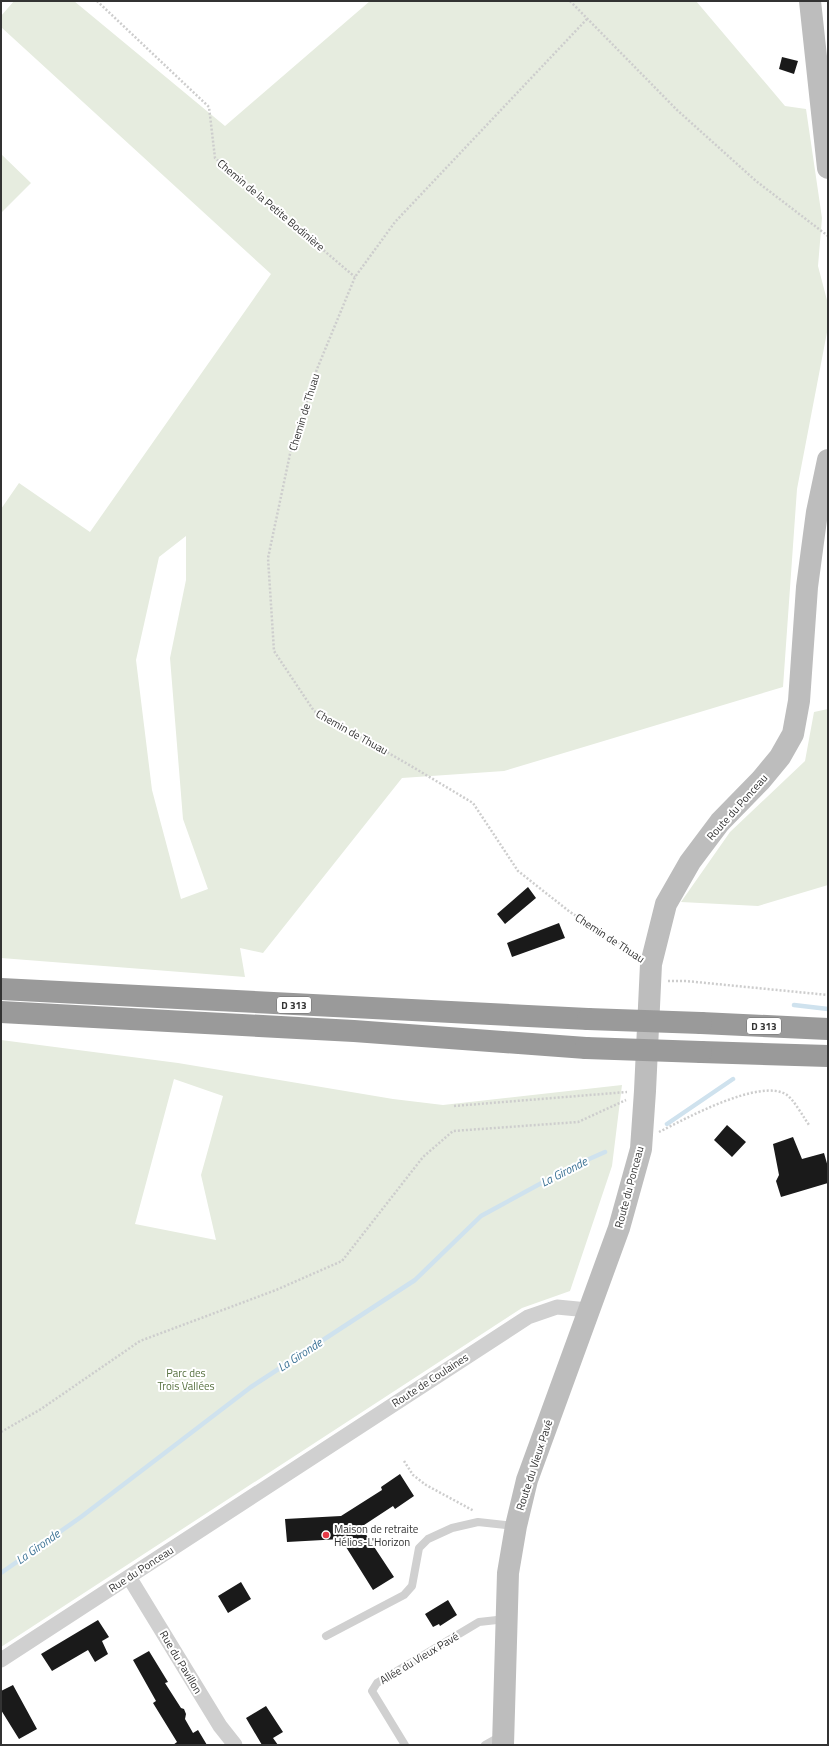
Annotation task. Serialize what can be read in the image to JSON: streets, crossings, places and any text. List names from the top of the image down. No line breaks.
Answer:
{"streets":{"highway":["D 313"],"street":["Route du Ponceau","Route de Coulaines","Route du Vieux Pavé","Rue du Ponceau","Rue du Pavillon"],"lane":["Allée du Vieux Pavé"],"path":["Chemin de la Petite Bodinière","Chemin de Thuau"]},"crossings":[["Chemin de la Petite Bodinière","Chemin de Thuau"],["Chemin de Thuau","Route du Ponceau"],["Route du Ponceau","Route de Coulaines"],["Route du Ponceau","Route du Vieux Pavé"],["Route de Coulaines","Route du Vieux Pavé"],["Route de Coulaines","Rue du Ponceau"],["Route du Vieux Pavé","Allée du Vieux Pavé"],["Rue du Ponceau","Rue du Pavillon"]],"water":["La Gironde"],"parks":["Parc des Trois Vallées"],"places":["Maison de retraite Hélios-L'Horizon"]}
